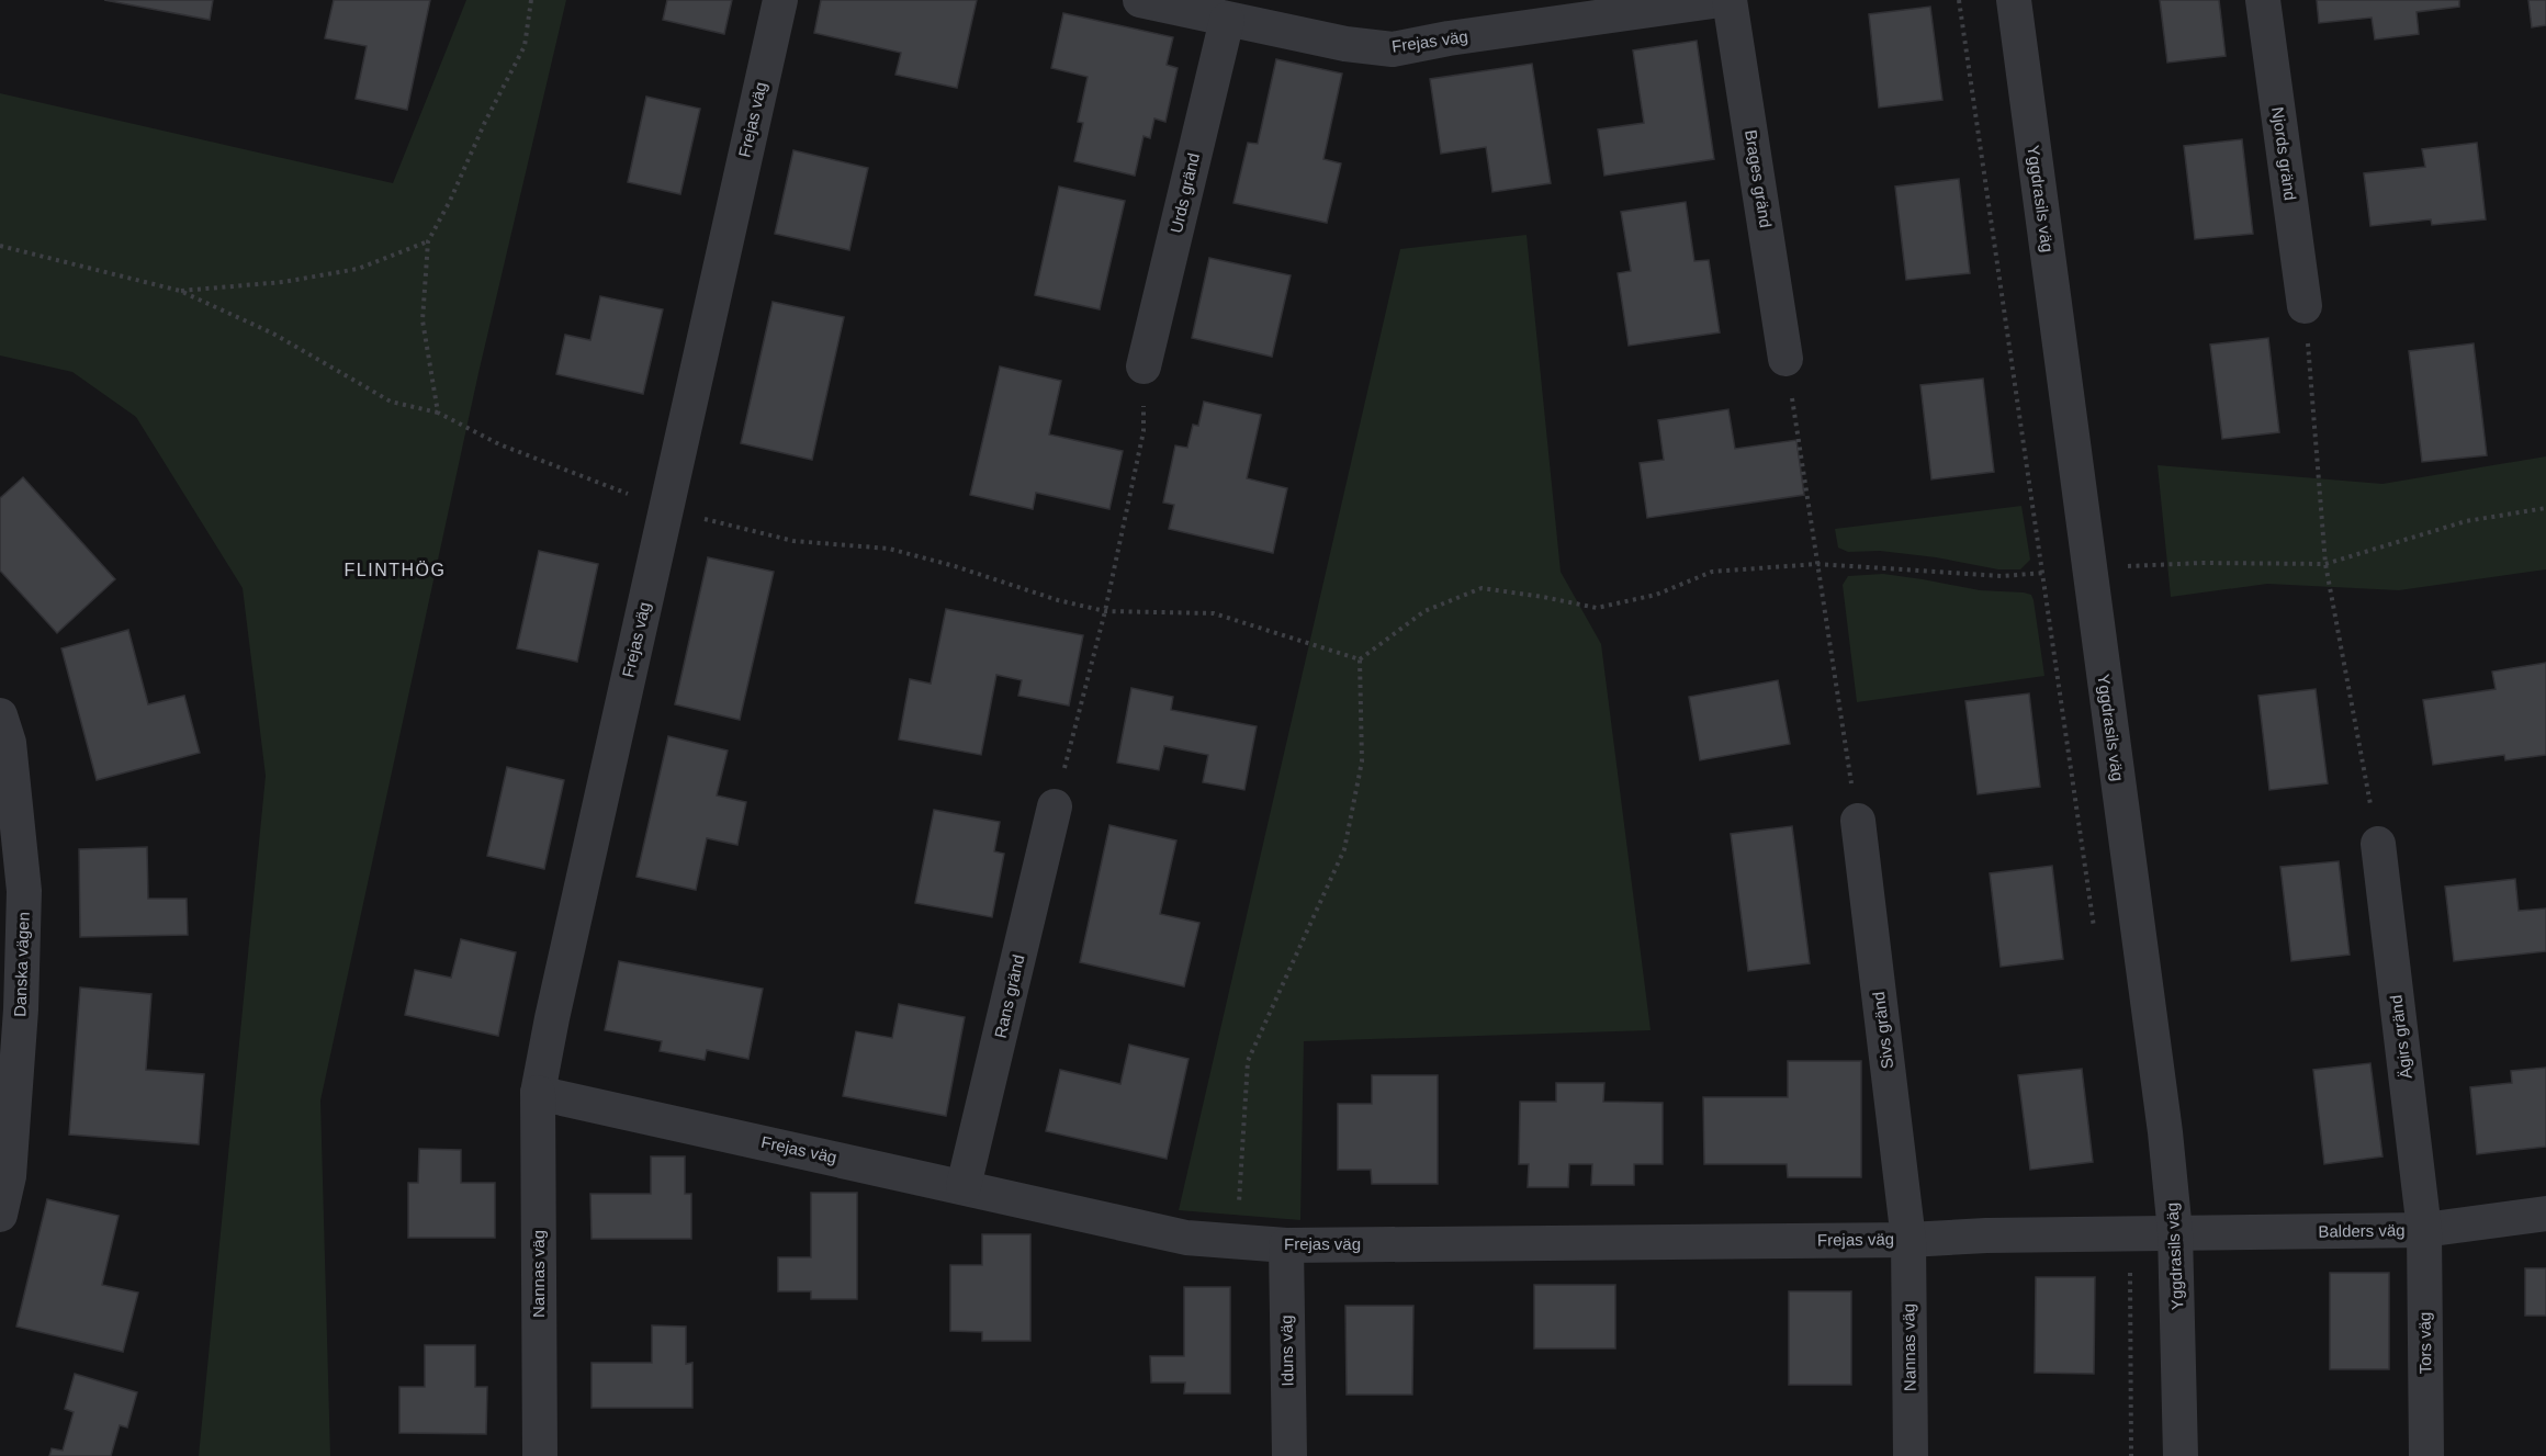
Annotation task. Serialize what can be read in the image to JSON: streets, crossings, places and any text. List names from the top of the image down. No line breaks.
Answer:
{"streets":{"street":["Frejas väg","Njords gränd","Brages gränd","Urds gränd","Yggdrasils väg","Danska vägen","Rans gränd","Sivs gränd","Ägirs gränd","Balders väg","Nannas väg","Tors väg","Iduns väg"]},"crossings":[["Frejas väg","Urds gränd"],["Frejas väg","Yggdrasils väg"],["Frejas väg","Rans gränd"],["Frejas väg","Sivs gränd"],["Frejas väg","Balders väg"],["Frejas väg","Nannas väg"],["Frejas väg","Iduns väg"],["Yggdrasils väg","Balders väg"],["Sivs gränd","Nannas väg"],["Ägirs gränd","Balders väg"],["Ägirs gränd","Tors väg"],["Balders väg","Tors väg"]],"districts":["FLINTHÖG"]}
